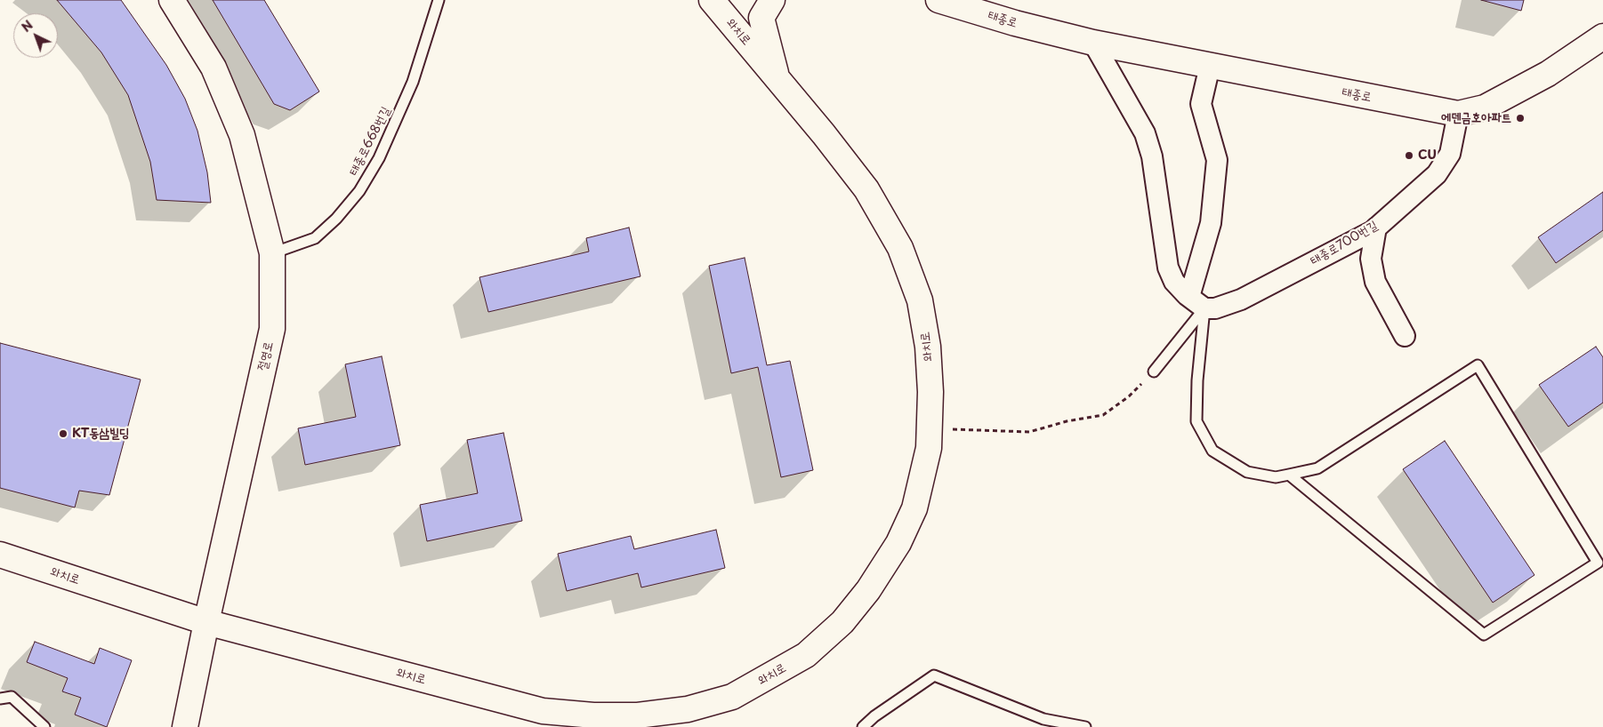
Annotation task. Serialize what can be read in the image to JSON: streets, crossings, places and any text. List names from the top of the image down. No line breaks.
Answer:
{"streets":{"main road":["태종로","와치로","절영로"],"street":["태종로700번길"],"lane":["태종로668번길"]},"crossings":[["태종로","태종로700번길"],["와치로","절영로"],["태종로668번길","절영로"]],"places":["에덴금호아파트","CU","KT동삼빌딩"],"north":"top left"}
